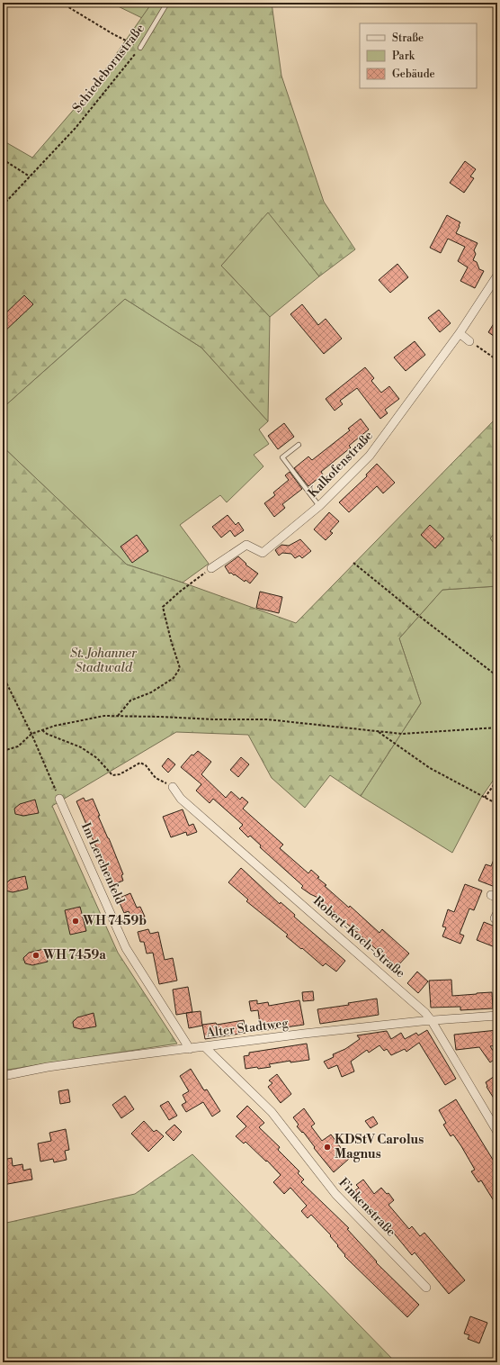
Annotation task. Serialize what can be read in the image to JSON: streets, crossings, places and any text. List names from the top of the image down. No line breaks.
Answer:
{"streets":{"street":["Kalkofenstraße","Im Lerchenfeld","Robert-Koch-Straße","Alter Stadtweg","Finkenstraße"],"lane":["Schiedebornstraße"]},"crossings":[["Im Lerchenfeld","Alter Stadtweg"],["Robert-Koch-Straße","Alter Stadtweg"],["Alter Stadtweg","Finkenstraße"]],"parks":["St. Johanner Stadtwald"],"places":["WH 7459b","WH 7459a","KDStV Carolus Magnus"],"legend":["Straße","Park","Gebäude"]}
